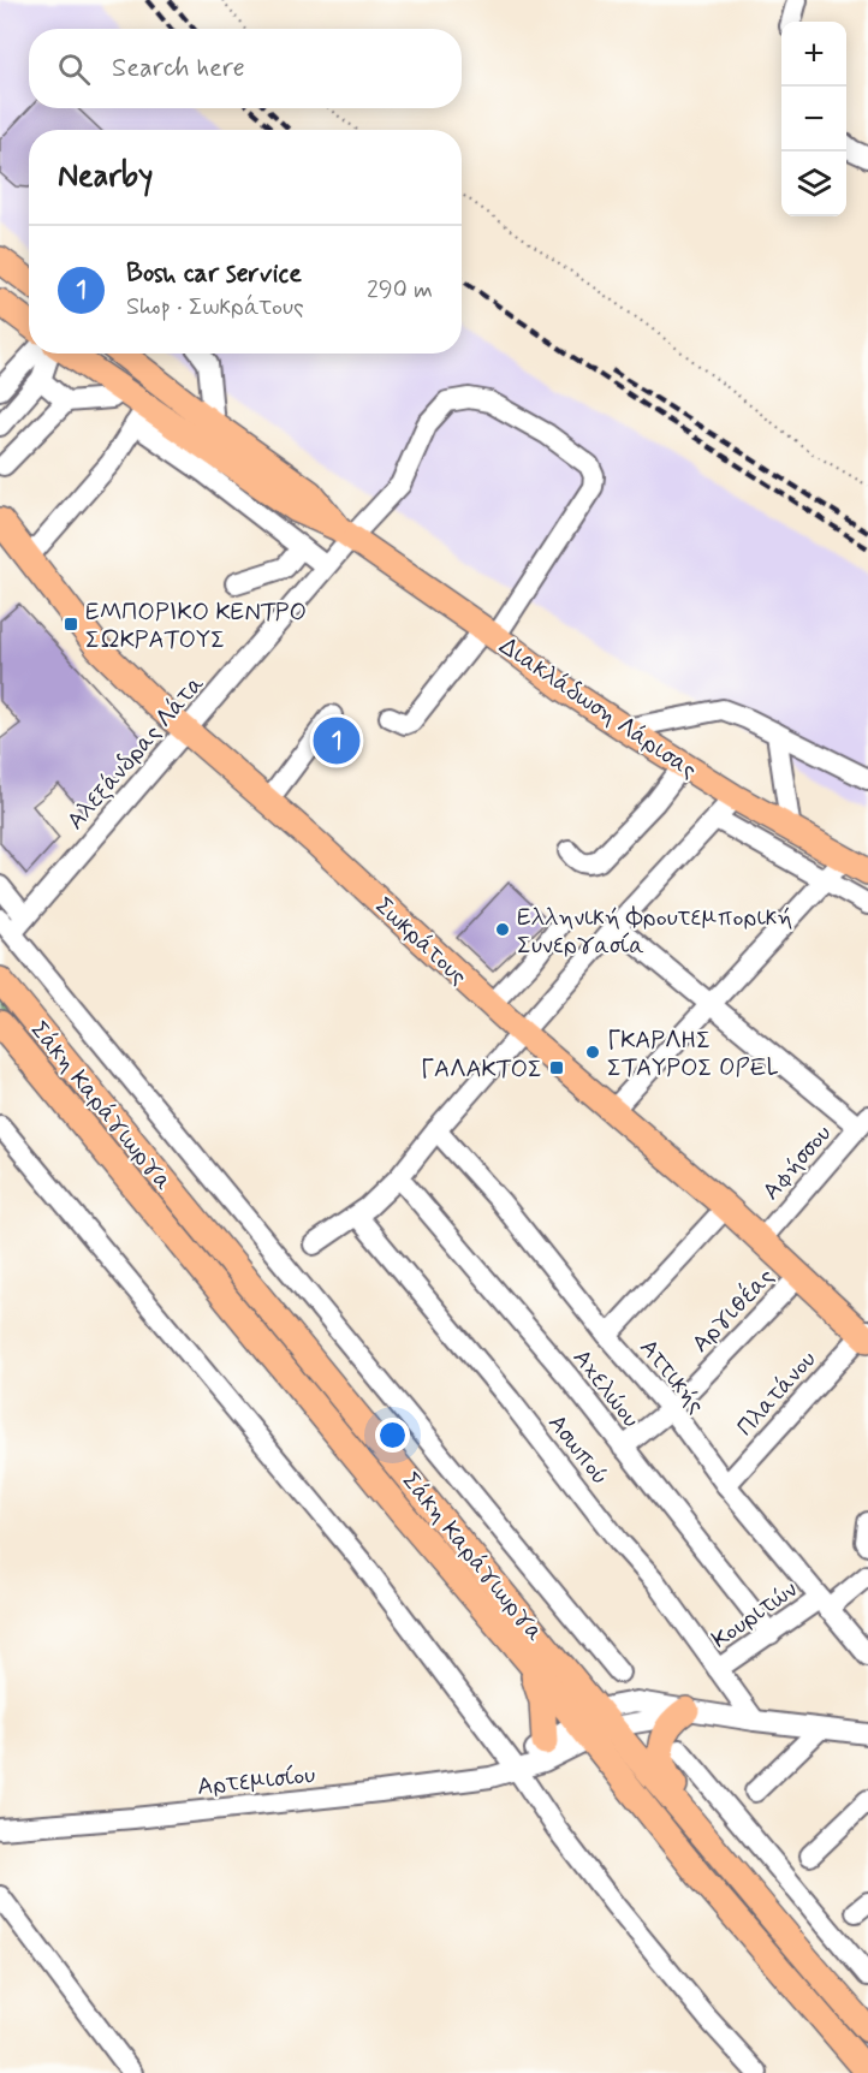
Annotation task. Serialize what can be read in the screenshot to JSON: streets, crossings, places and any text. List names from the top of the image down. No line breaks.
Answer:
{"streets":{"main road":["Διακλάδωση Λάρισας","Σωκράτους","Σάκη Καράγιωργα"],"street":["Αλεξάνδρας Λάτα","Αφήσσου","Αργιθέας","Αττικής","Αχελώου","Πλατάνου","Ασωπού","Κουριτών","Αρτεμισίου"]},"crossings":[["Διακλάδωση Λάρισας","Αλεξάνδρας Λάτα"],["Αλεξάνδρας Λάτα","Σωκράτους"],["Σωκράτους","Αφήσσου"],["Σωκράτους","Αργιθέας"],["Σωκράτους","Πλατάνου"],["Σάκη Καράγιωργα","Αρτεμισίου"],["Αργιθέας","Αττικής"],["Αργιθέας","Αχελώου"],["Αττικής","Πλατάνου"],["Αττικής","Κουριτών"],["Αχελώου","Κουριτών"],["Ασωπού","Κουριτών"]],"places":{"transit":["ΕΜΠΟΡΙΚΟ ΚΕΝΤΡΟ ΣΩΚΡΑΤΟΥΣ","ΓΑΛΑΚΤΟΣ"],"other":["Ελληνική Φρουτεμπορική Συνεργασία","ΓΚΑΡΛΗΣ ΣΤΑΥΡΟΣ OPEL"]},"page":{"map_buttons":["+","−"],"search":"Search here","heading":"Nearby","list":[{"mark":"1","name":"Bosh car service","note":"Shop · Σωκράτους","value":"290 m"}],"pins":"1"}}
